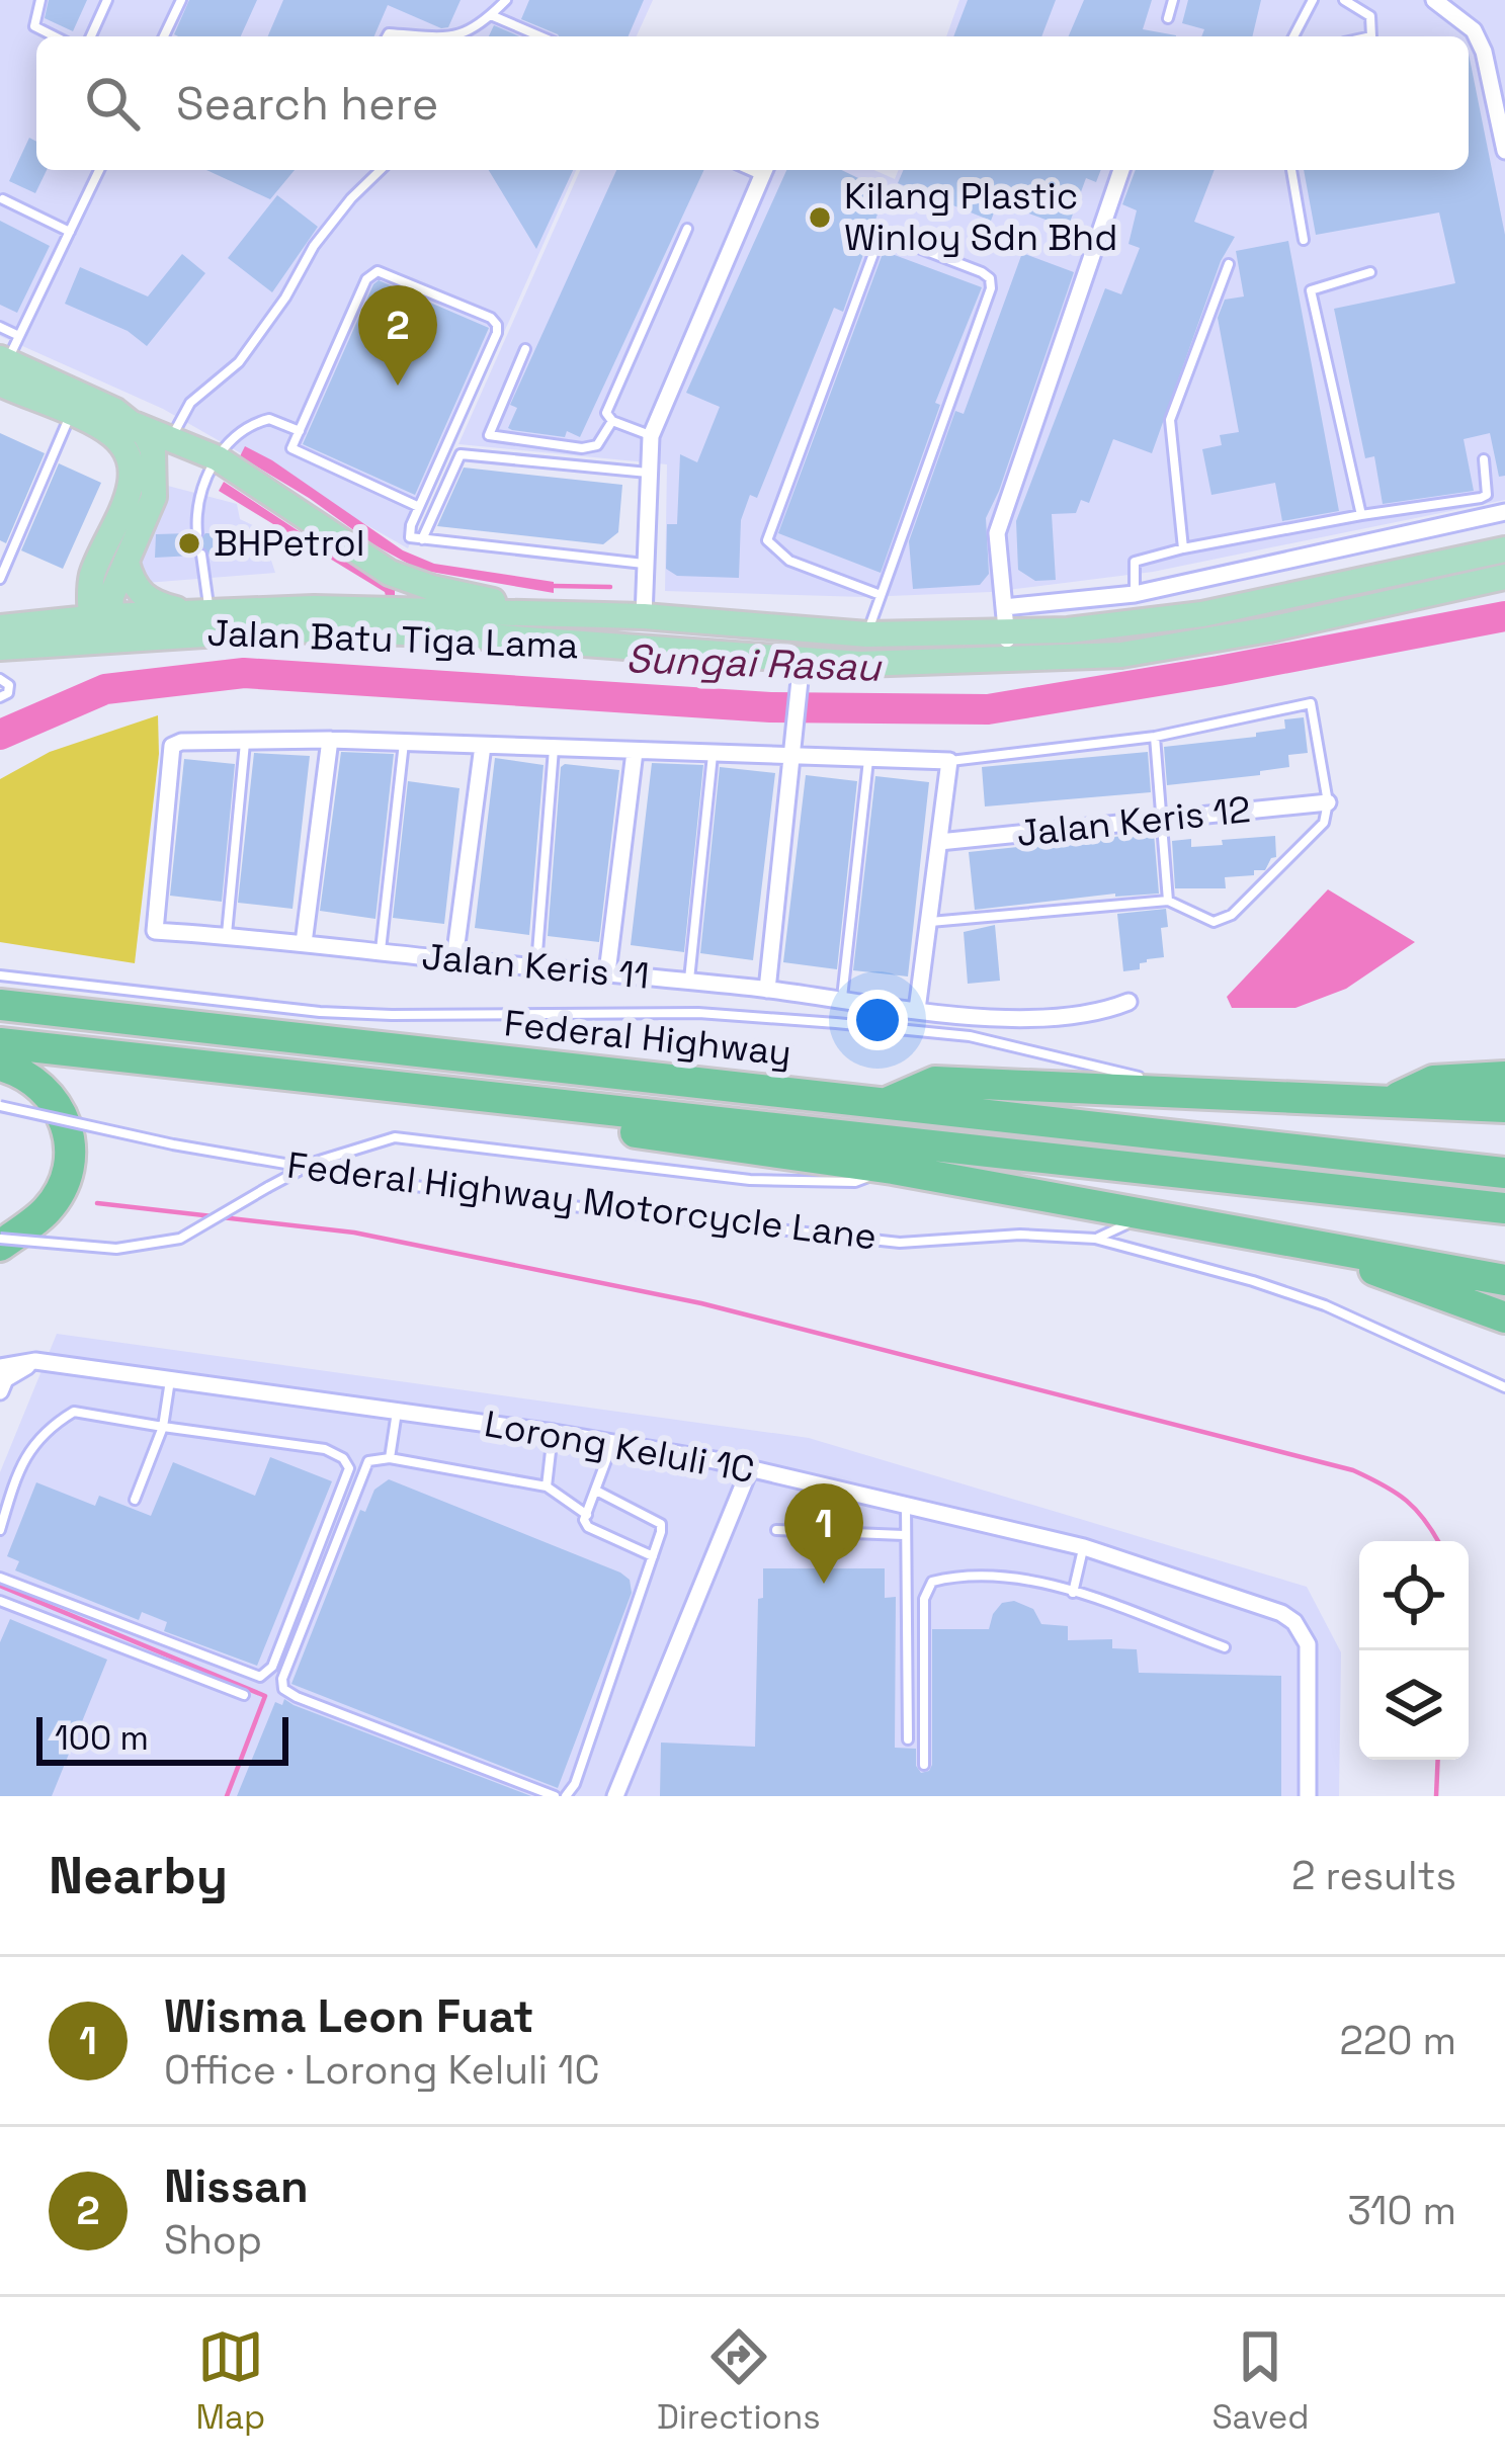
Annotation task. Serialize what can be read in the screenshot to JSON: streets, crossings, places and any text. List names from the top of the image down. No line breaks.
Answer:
{"streets":{"highway":["Federal Highway"],"main road":["Jalan Batu Tiga Lama"],"street":["Jalan Keris 12","Jalan Keris 11","Lorong Keluli 1C"],"lane":["Federal Highway Motorcycle Lane"]},"water":["Sungai Rasau"],"places":["Kilang Plastic Winloy Sdn Bhd","BHPetrol"],"scale_bar":"100 m","page":{"search":"Search here","pins":["2","1"],"scale":"100 m","heading":["Nearby","2 results"],"list":[{"mark":"1","name":"Wisma Leon Fuat","note":"Office · Lorong Keluli 1C","value":"220 m"},{"mark":"2","name":"Nissan","note":"Shop","value":"310 m"}],"nav":["Map","Directions","Saved"]}}
